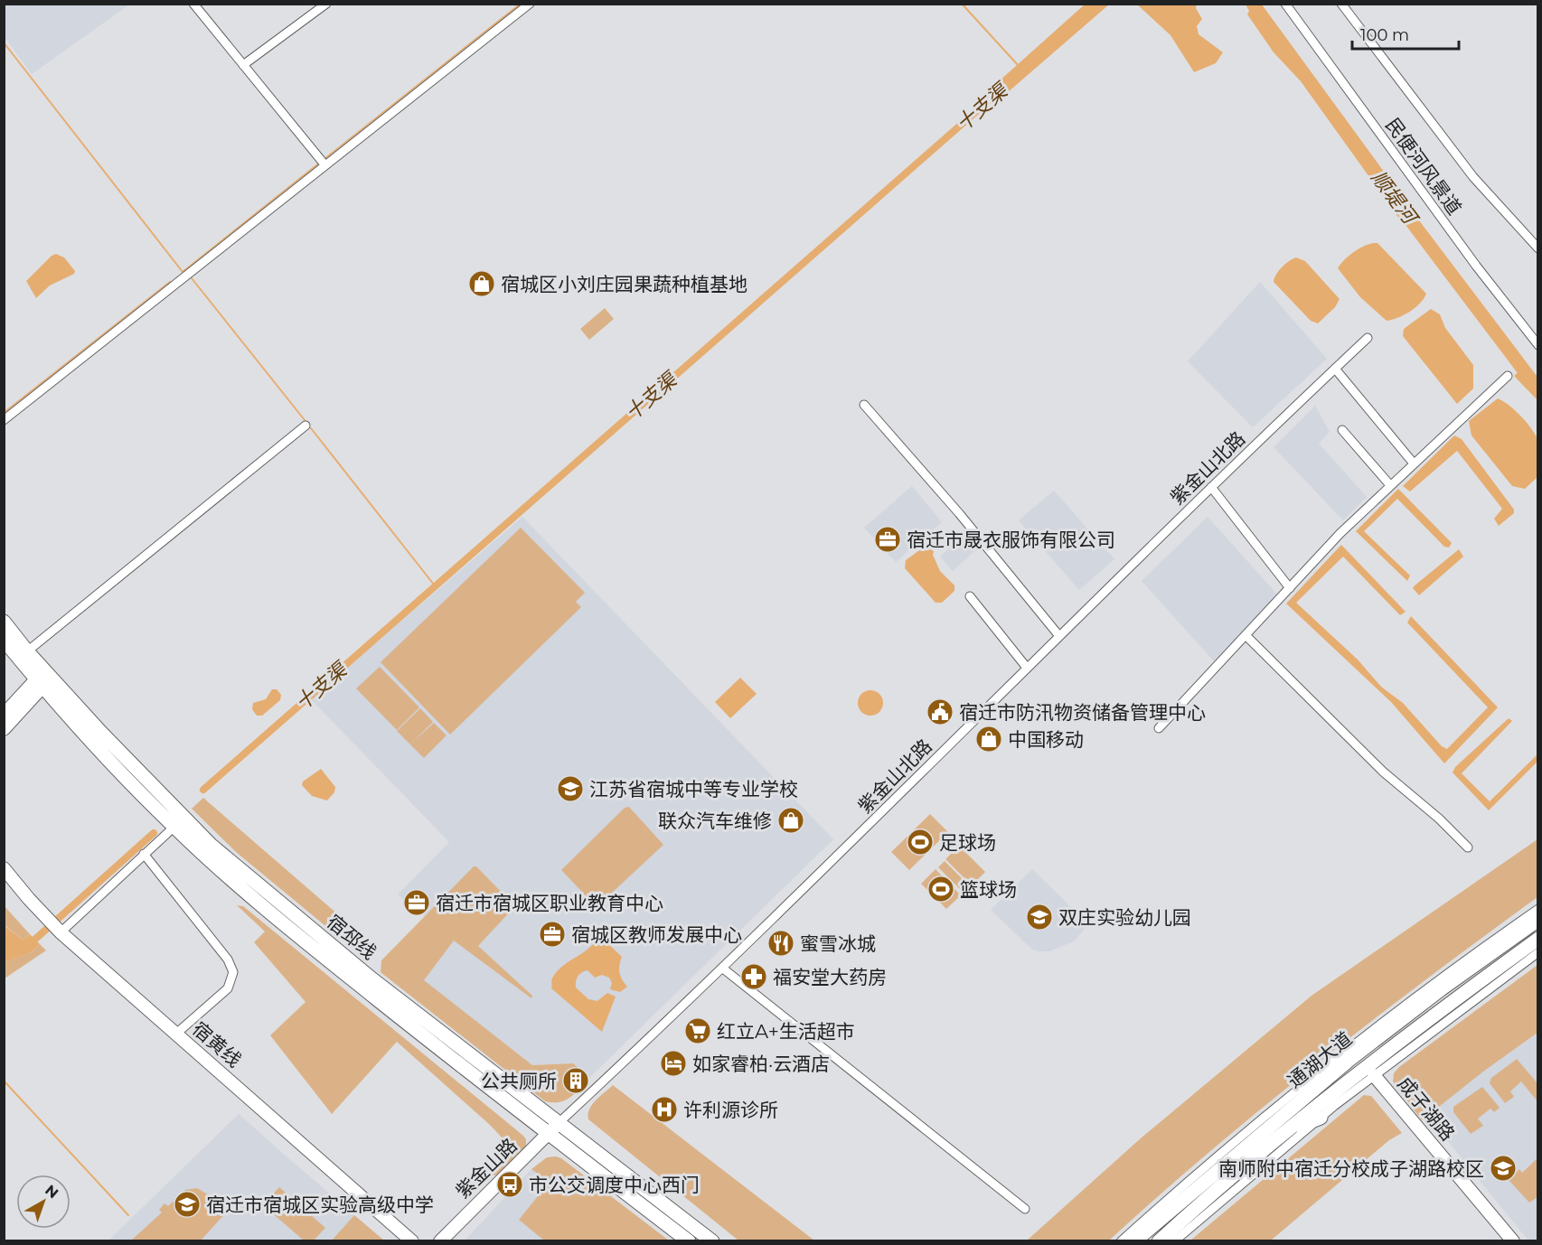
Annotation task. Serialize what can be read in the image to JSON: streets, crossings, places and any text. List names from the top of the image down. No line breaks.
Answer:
{"streets":{"main road":["宿邳线","宿黄线","通湖大道","成子湖路","紫金山路"],"street":["民便河风景道","紫金山北路"]},"crossings":[["紫金山北路","宿邳线"],["紫金山北路","紫金山路"],["宿邳线","紫金山路"]],"water":["十支渠","顺堤河"],"places":{"shop":["宿城区小刘庄园果蔬种植基地","中国移动","联众汽车维修"],"office":["宿迁市晟衣服饰有限公司","宿迁市宿城区职业教育中心","宿城区教师发展中心"],"public building":["宿迁市防汛物资储备管理中心"],"school or university":["江苏省宿城中等专业学校","双庄实验幼儿园","南师附中宿迁分校成子湖路校区","宿迁市宿城区实验高级中学"],"sports":["足球场","篮球场"],"restaurant":["蜜雪冰城"],"pharmacy":["福安堂大药房"],"supermarket":["红立A+生活超市"],"hotel":["如家睿柏·云酒店"],"building":["公共厕所"],"hospital":["许利源诊所"],"bus stop":["市公交调度中心西门"]},"scale_bar":"100 m","north":"top right"}
